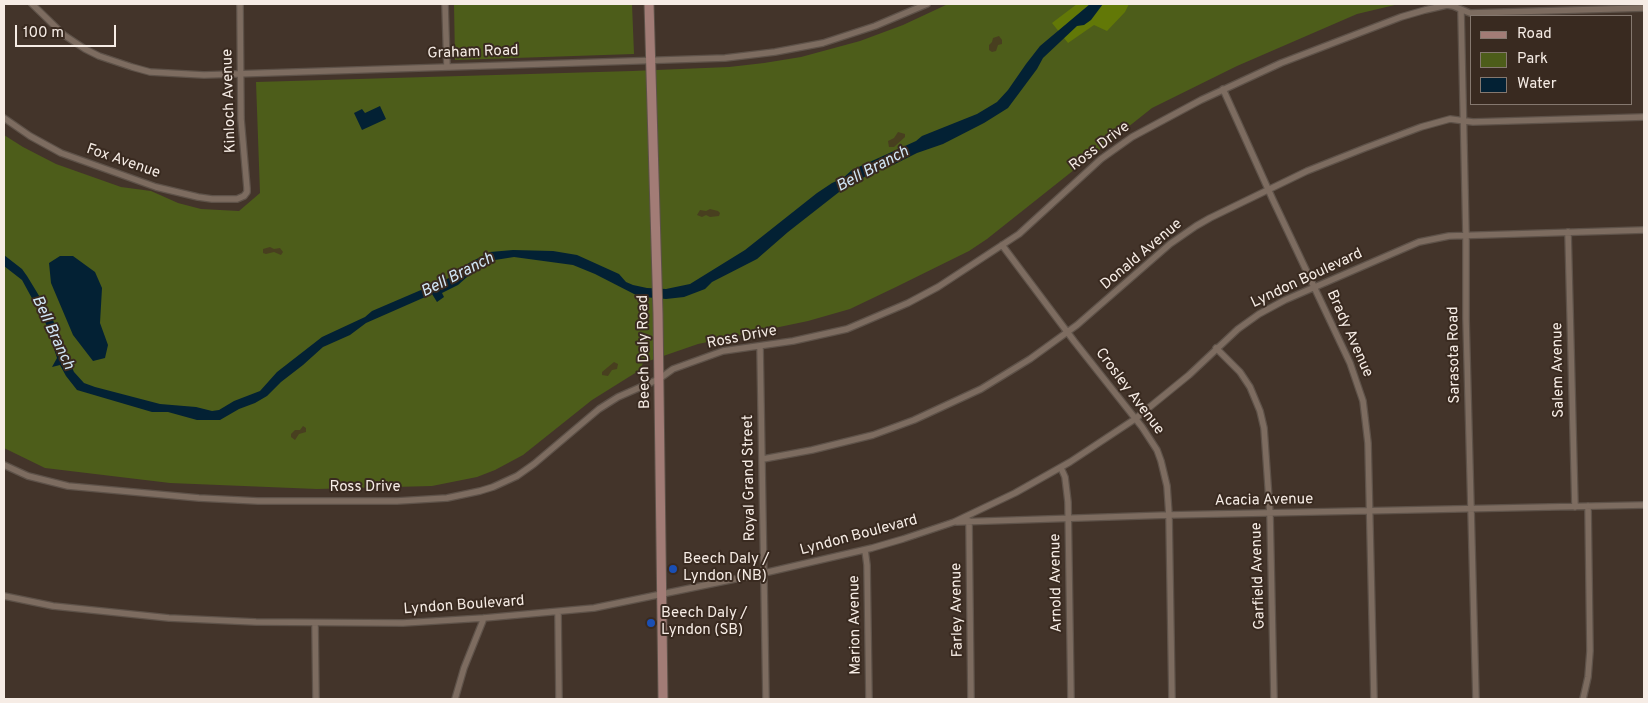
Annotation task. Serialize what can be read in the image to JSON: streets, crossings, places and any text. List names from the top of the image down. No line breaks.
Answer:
{"streets":{"main road":["Beech Daly Road"],"street":["Graham Road","Kinloch Avenue","Ross Drive","Fox Avenue","Donald Avenue","Lyndon Boulevard","Brady Avenue","Sarasota Road","Salem Avenue","Crosley Avenue","Royal Grand Street","Acacia Avenue","Garfield Avenue","Arnold Avenue","Farley Avenue","Marion Avenue"]},"crossings":[["Graham Road","Kinloch Avenue"],["Graham Road","Beech Daly Road"],["Kinloch Avenue","Fox Avenue"],["Ross Drive","Brady Avenue"],["Ross Drive","Beech Daly Road"],["Ross Drive","Sarasota Road"],["Ross Drive","Crosley Avenue"],["Ross Drive","Royal Grand Street"],["Donald Avenue","Brady Avenue"],["Donald Avenue","Sarasota Road"],["Donald Avenue","Crosley Avenue"],["Donald Avenue","Royal Grand Street"],["Lyndon Boulevard","Brady Avenue"],["Lyndon Boulevard","Beech Daly Road"],["Lyndon Boulevard","Sarasota Road"],["Lyndon Boulevard","Salem Avenue"],["Lyndon Boulevard","Crosley Avenue"],["Lyndon Boulevard","Royal Grand Street"],["Lyndon Boulevard","Acacia Avenue"],["Lyndon Boulevard","Garfield Avenue"],["Lyndon Boulevard","Arnold Avenue"],["Lyndon Boulevard","Marion Avenue"],["Brady Avenue","Acacia Avenue"],["Sarasota Road","Acacia Avenue"],["Salem Avenue","Acacia Avenue"],["Crosley Avenue","Acacia Avenue"],["Acacia Avenue","Garfield Avenue"],["Acacia Avenue","Arnold Avenue"],["Acacia Avenue","Farley Avenue"]],"water":["Bell Branch"],"places":["Beech Daly / Lyndon (NB)","Beech Daly / Lyndon (SB)"],"legend":["Road","Park","Water"],"scale_bar":"100 m"}
